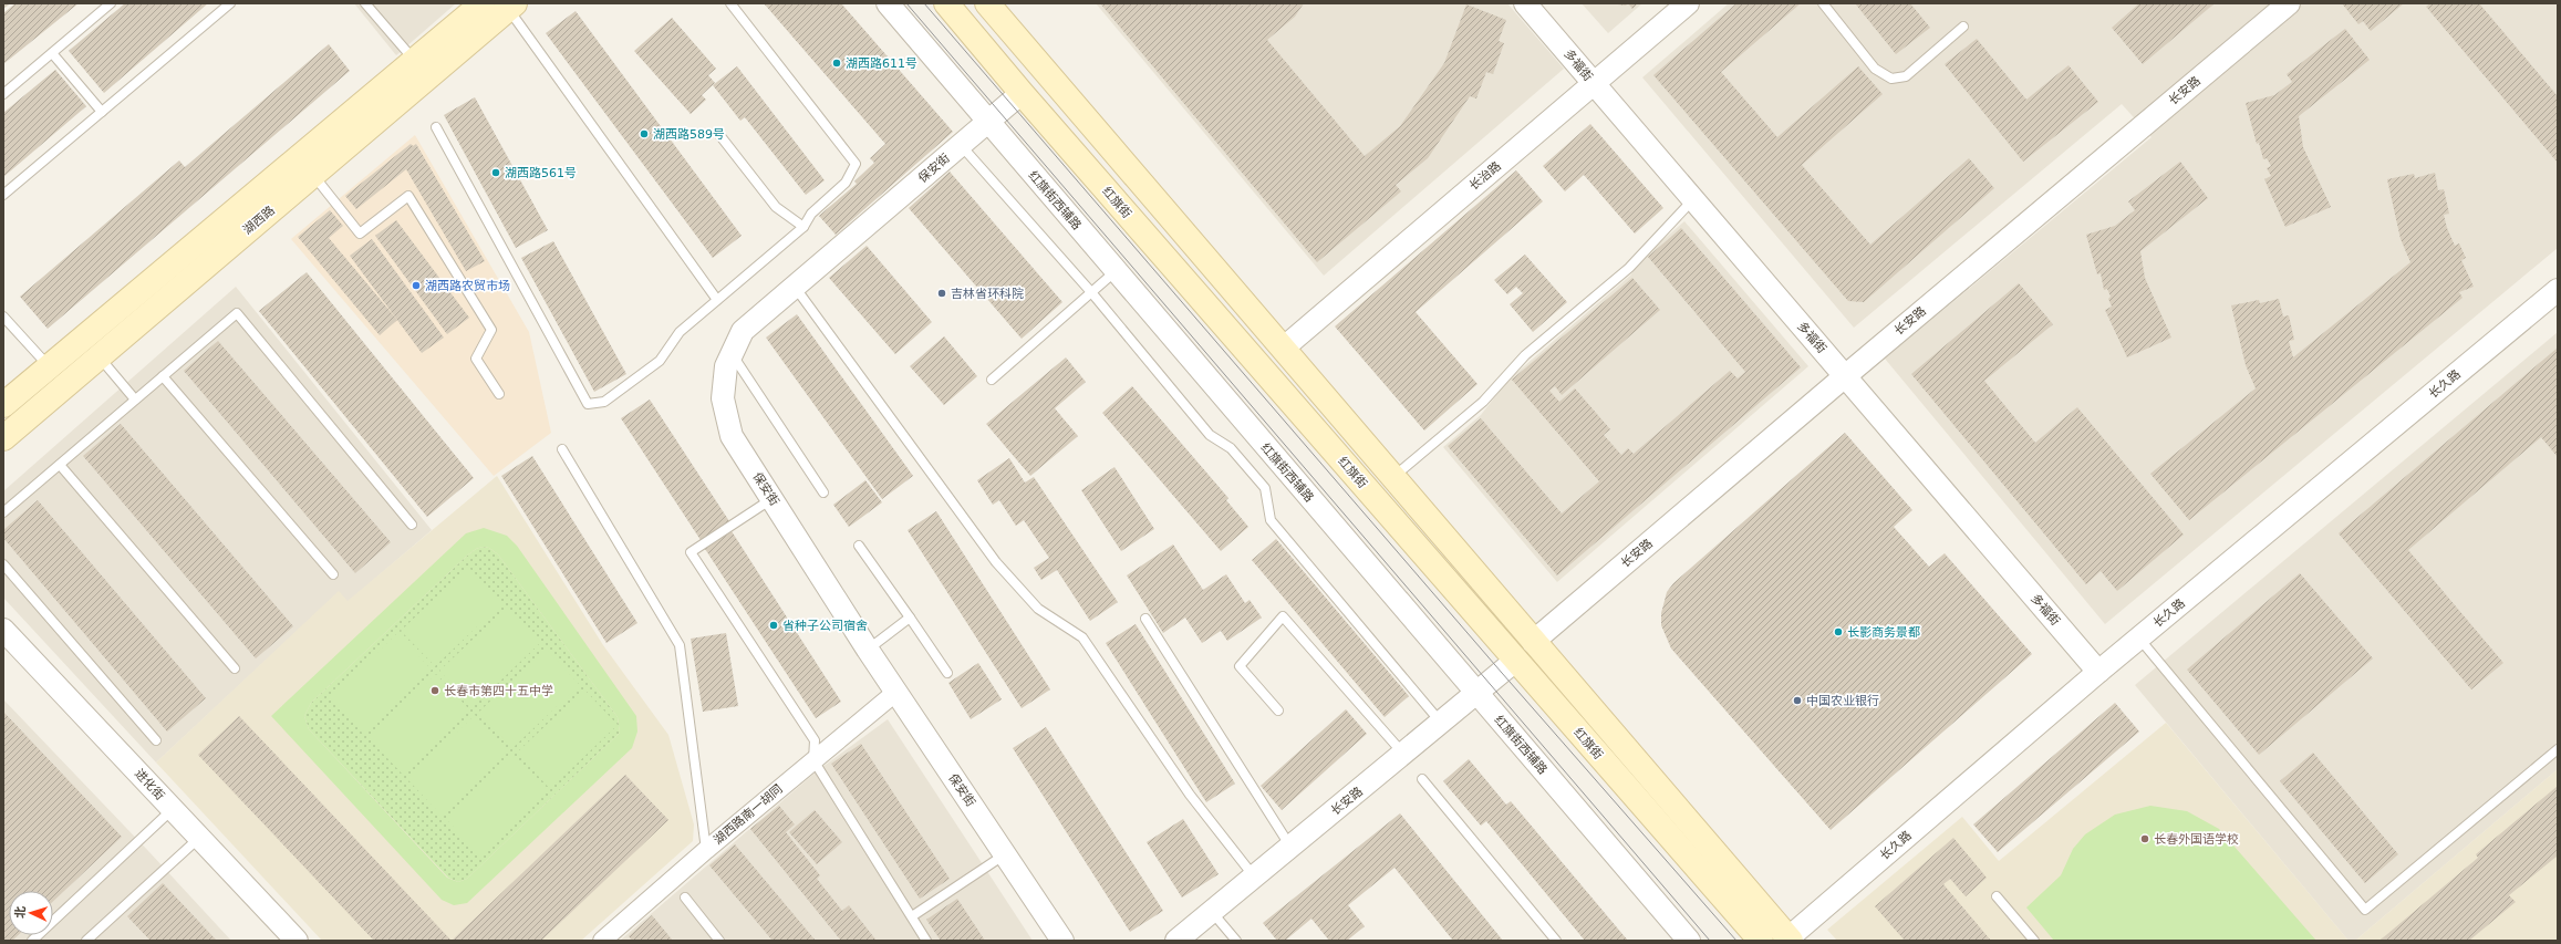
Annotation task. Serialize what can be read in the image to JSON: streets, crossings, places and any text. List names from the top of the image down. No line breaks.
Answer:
{"streets":{"main road":["红旗街","湖西路"],"street":["多福街","长安路","保安街","长治路","红旗街西辅路","长久路","进化街","湖西路南一胡同"]},"crossings":[["多福街","长安路"],["多福街","长治路"],["多福街","长久路"],["长安路","红旗街西辅路"],["长安路","红旗街"],["保安街","红旗街西辅路"],["保安街","红旗街"],["保安街","湖西路南一胡同"],["长治路","红旗街"],["红旗街","长久路"]],"places":["湖西路611号","湖西路589号","湖西路561号","湖西路农贸市场","吉林省环科院","省种子公司宿舍","长影商务景都","长春市第四十五中学","中国农业银行","长春外国语学校"],"north":"left"}
